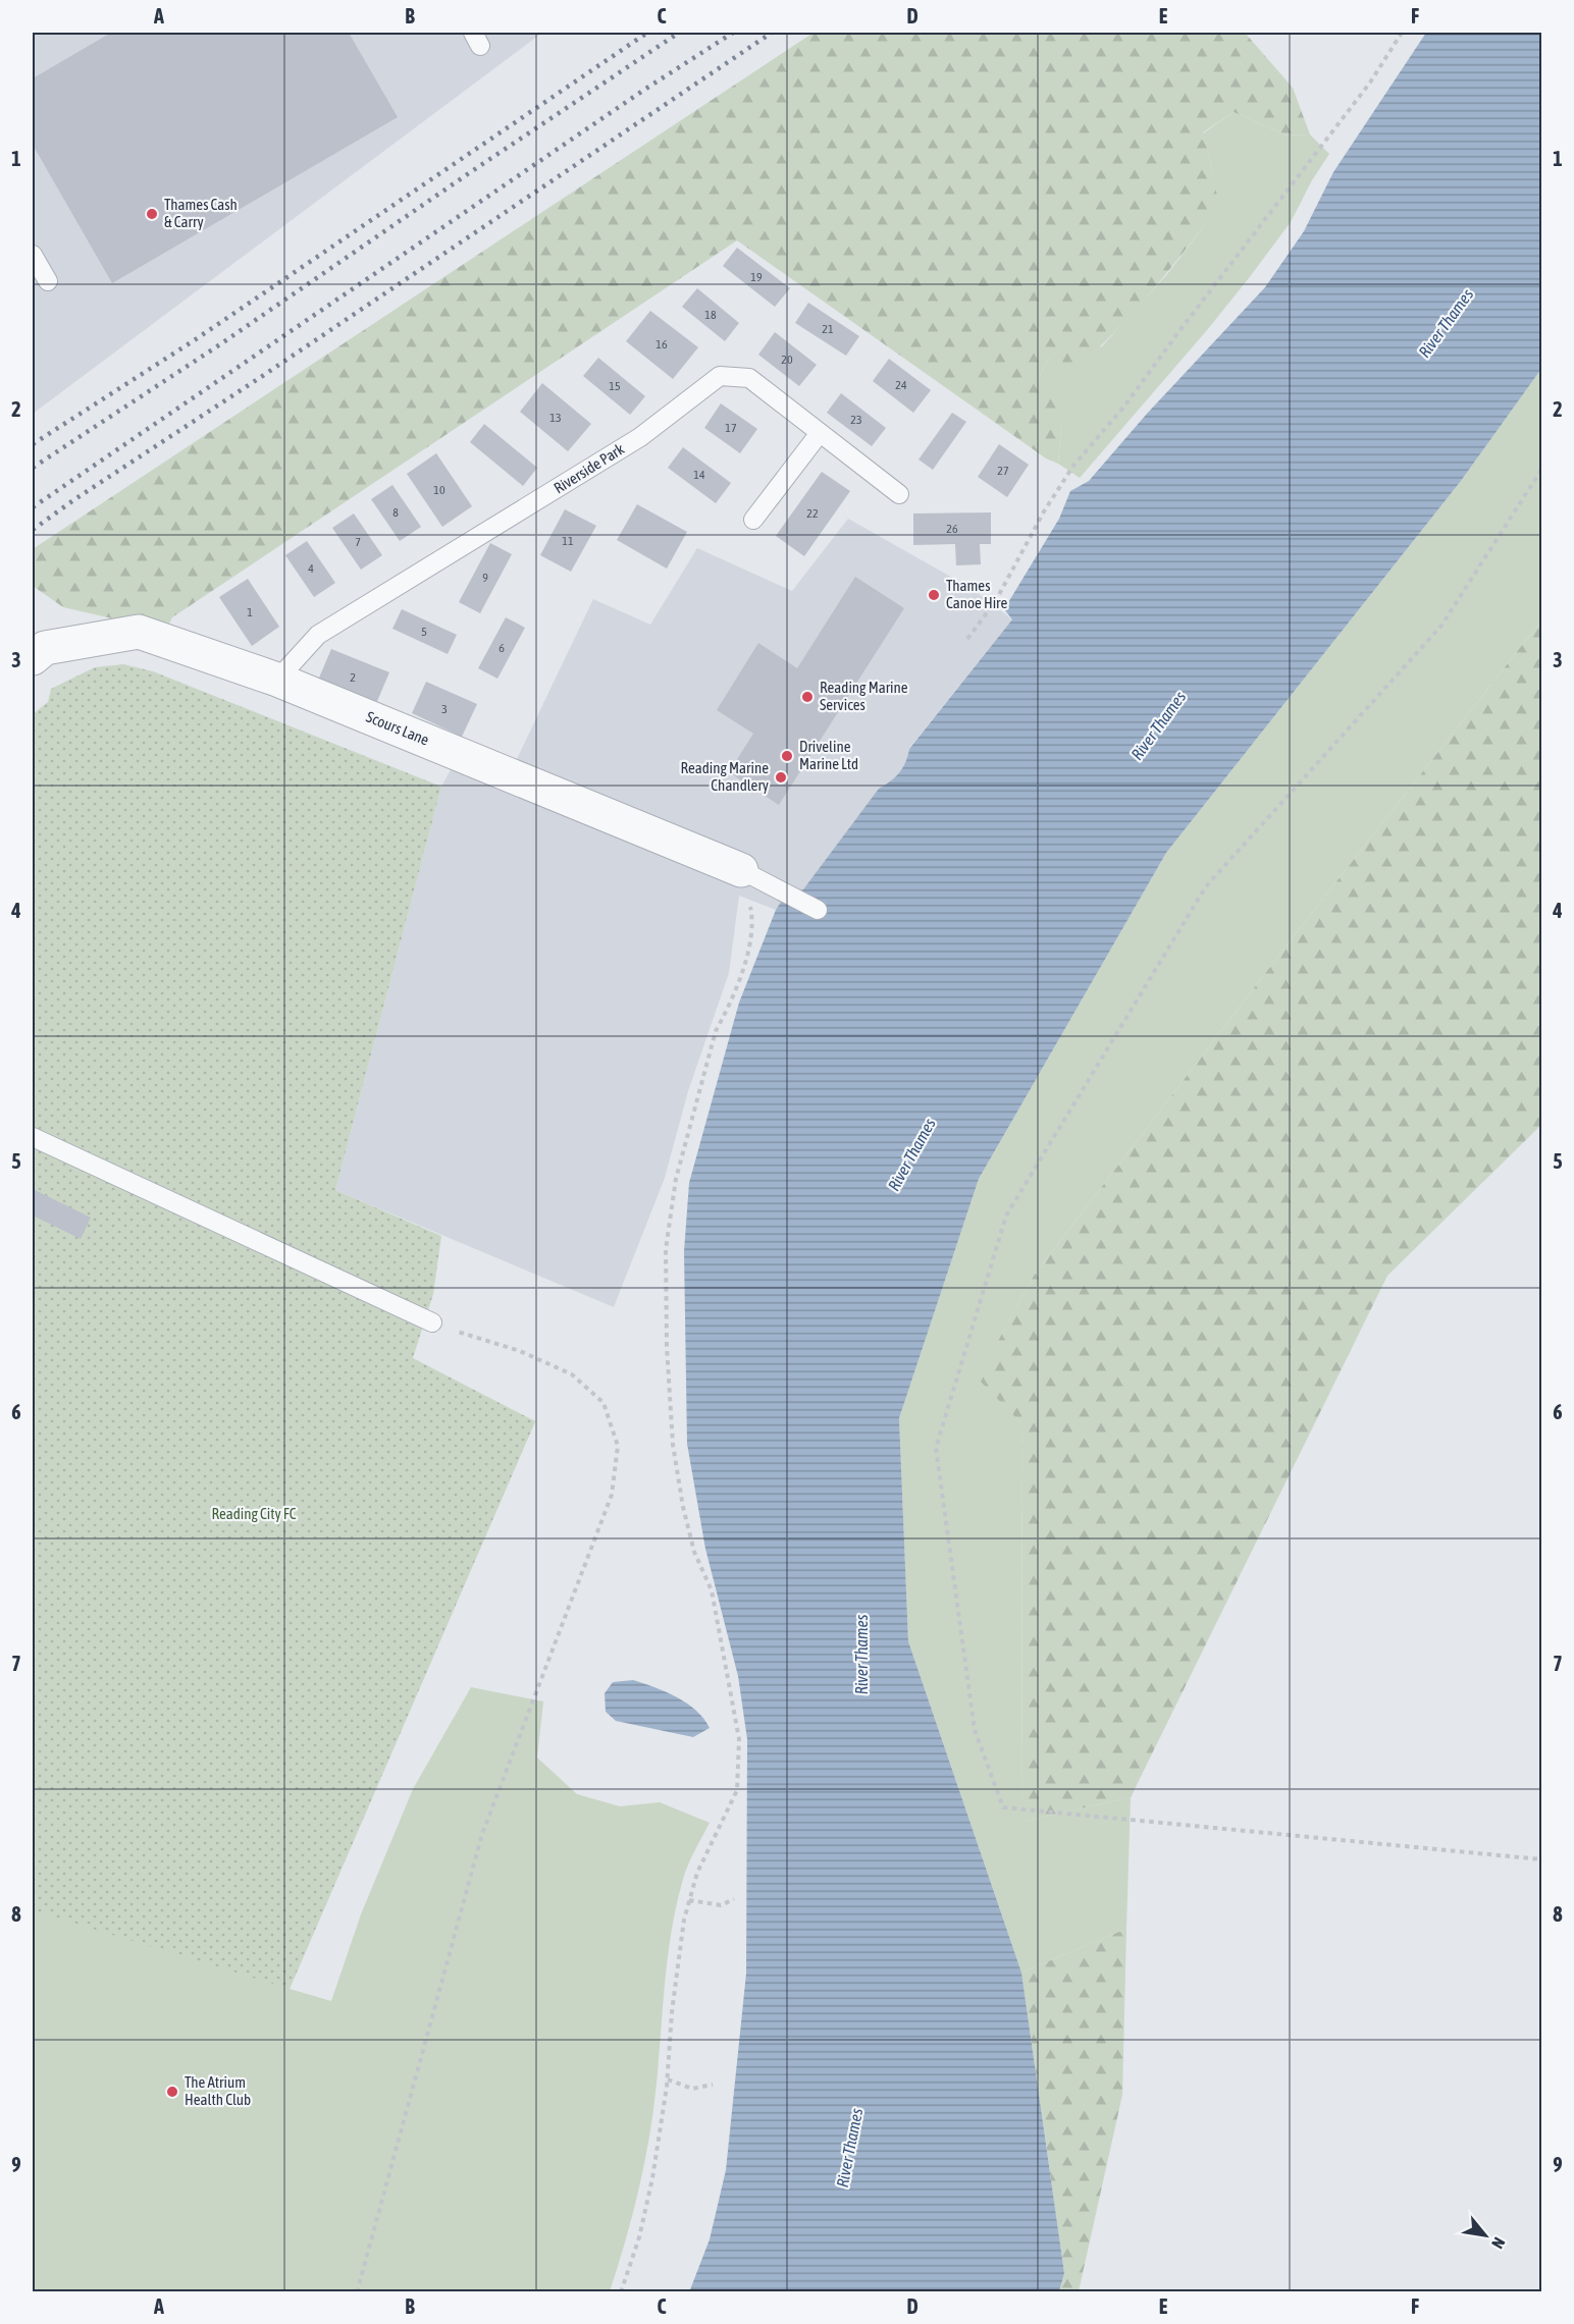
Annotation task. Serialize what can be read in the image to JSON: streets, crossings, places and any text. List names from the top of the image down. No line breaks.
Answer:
{"streets":{"street":["Scours Lane"],"lane":["Riverside Park"]},"crossings":[["Riverside Park","Scours Lane"]],"water":["River Thames"],"parks":["Reading City FC"],"places":["Thames Cash & Carry","Thames Canoe Hire","Reading Marine Services","Driveline Marine Ltd","Reading Marine Chandlery","The Atrium Health Club"],"house_numbers":["19","18","21","16","20","24","15","13","23","17","27","14","10","8","22","26","11","7","4","9","1","5","6","2","3"],"north":"bottom right","grid":{"columns":["A","B","C","D","E","F"],"rows":["1","2","3","4","5","6","7","8","9"]}}
